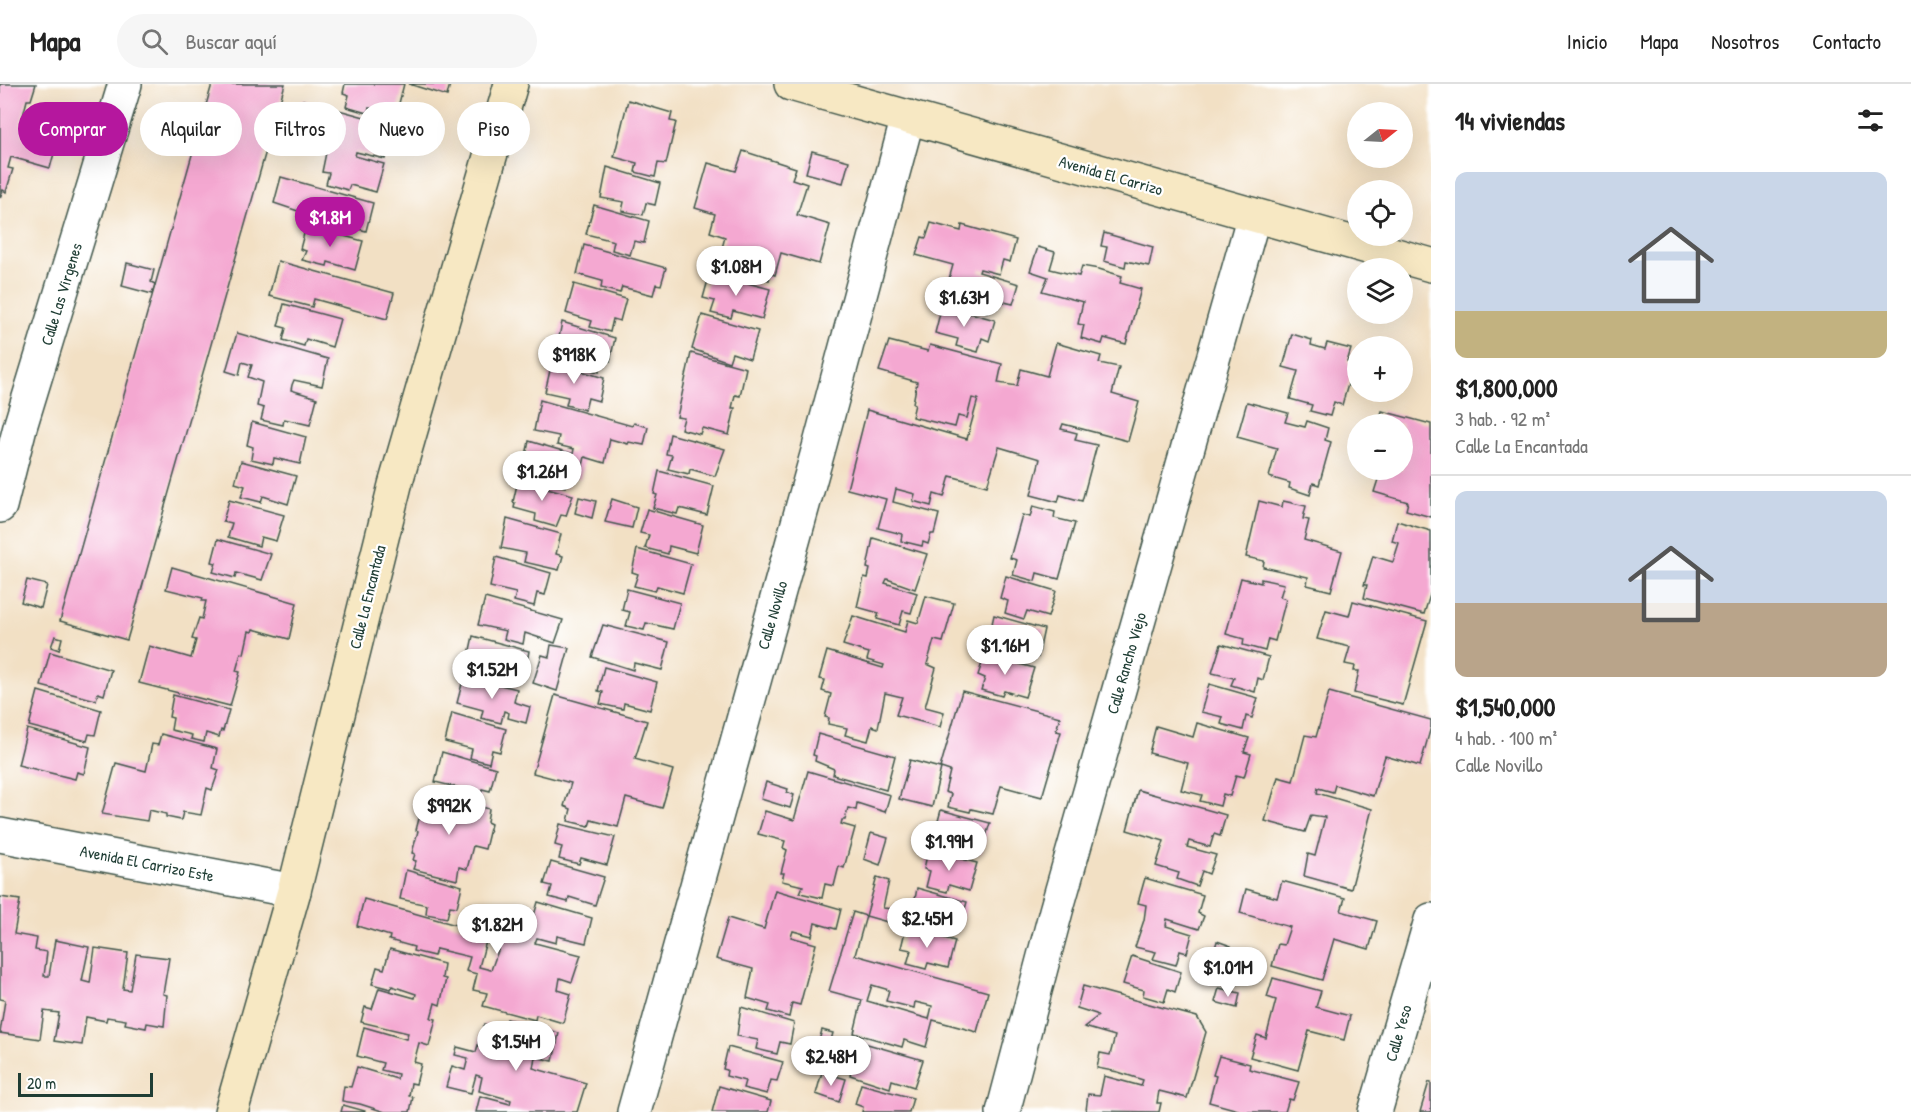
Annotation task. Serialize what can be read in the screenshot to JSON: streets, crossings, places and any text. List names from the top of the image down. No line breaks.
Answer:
{"streets":{"street":["Avenida El Carrizo","Calle Las Virgenes","Calle La Encantada","Calle Novillo","Calle Rancho Viejo","Avenida El Carrizo Este","Calle Yeso"]},"crossings":[["Avenida El Carrizo","Calle Novillo"],["Avenida El Carrizo","Calle Rancho Viejo"],["Calle La Encantada","Avenida El Carrizo Este"]],"scale_bar":"20 m","north":"right","page":{"header":"Mapa","search":"Buscar aquí","nav":["Inicio","Mapa","Nosotros","Contacto"],"heading":"14 viviendas","map_buttons":["+","−"],"chip":["Comprar","Alquilar","Filtros","Nuevo","Piso"],"list":[{"name":"$1,800,000","note":"3 hab. · 92 m² · Calle La Encantada"},{"name":"$1,540,000","note":"4 hab. · 100 m² · Calle Novillo"}],"price":["$1.8M","$1.08M","$1.63M","$918K","$1.26M","$1.16M","$1.52M","$992K","$1.99M","$2.45M","$1.82M","$1.01M","$1.54M","$2.48M"],"scale":"20 m"}}
